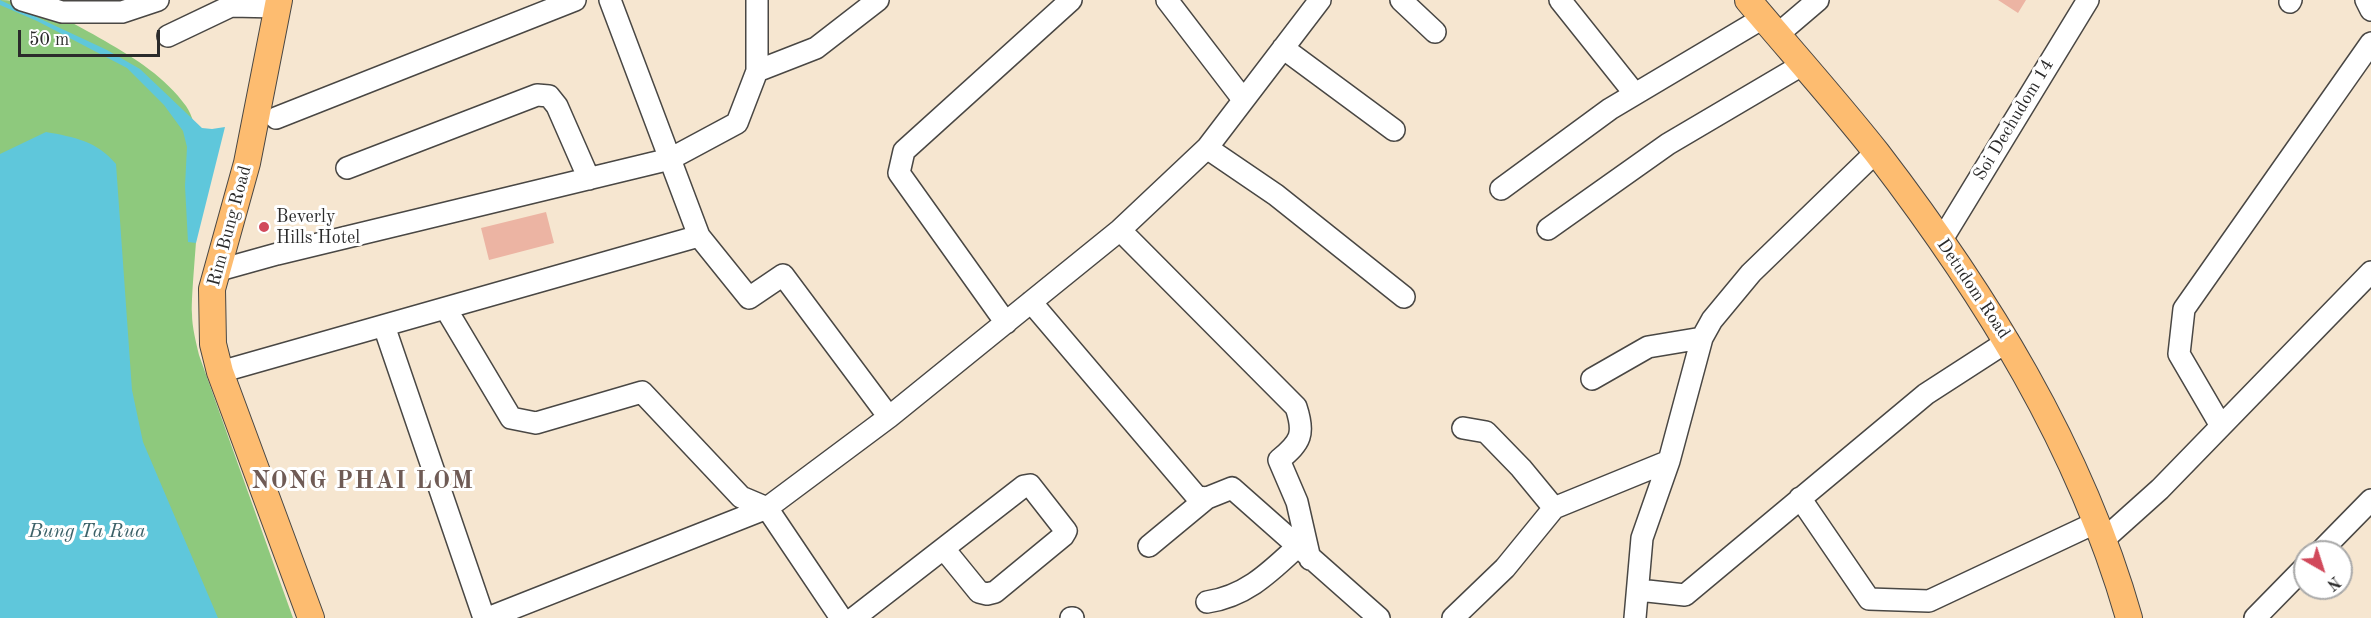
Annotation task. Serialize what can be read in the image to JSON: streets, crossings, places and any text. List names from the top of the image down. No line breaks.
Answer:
{"streets":{"main road":["Rim Bung Road","Detudom Road"],"street":["Soi Dechudom 14"]},"crossings":[["Soi Dechudom 14","Detudom Road"]],"districts":["NONG PHAI LOM"],"water":["Bung Ta Rua"],"places":["Beverly Hills Hotel"],"scale_bar":"50 m","north":"bottom right"}
